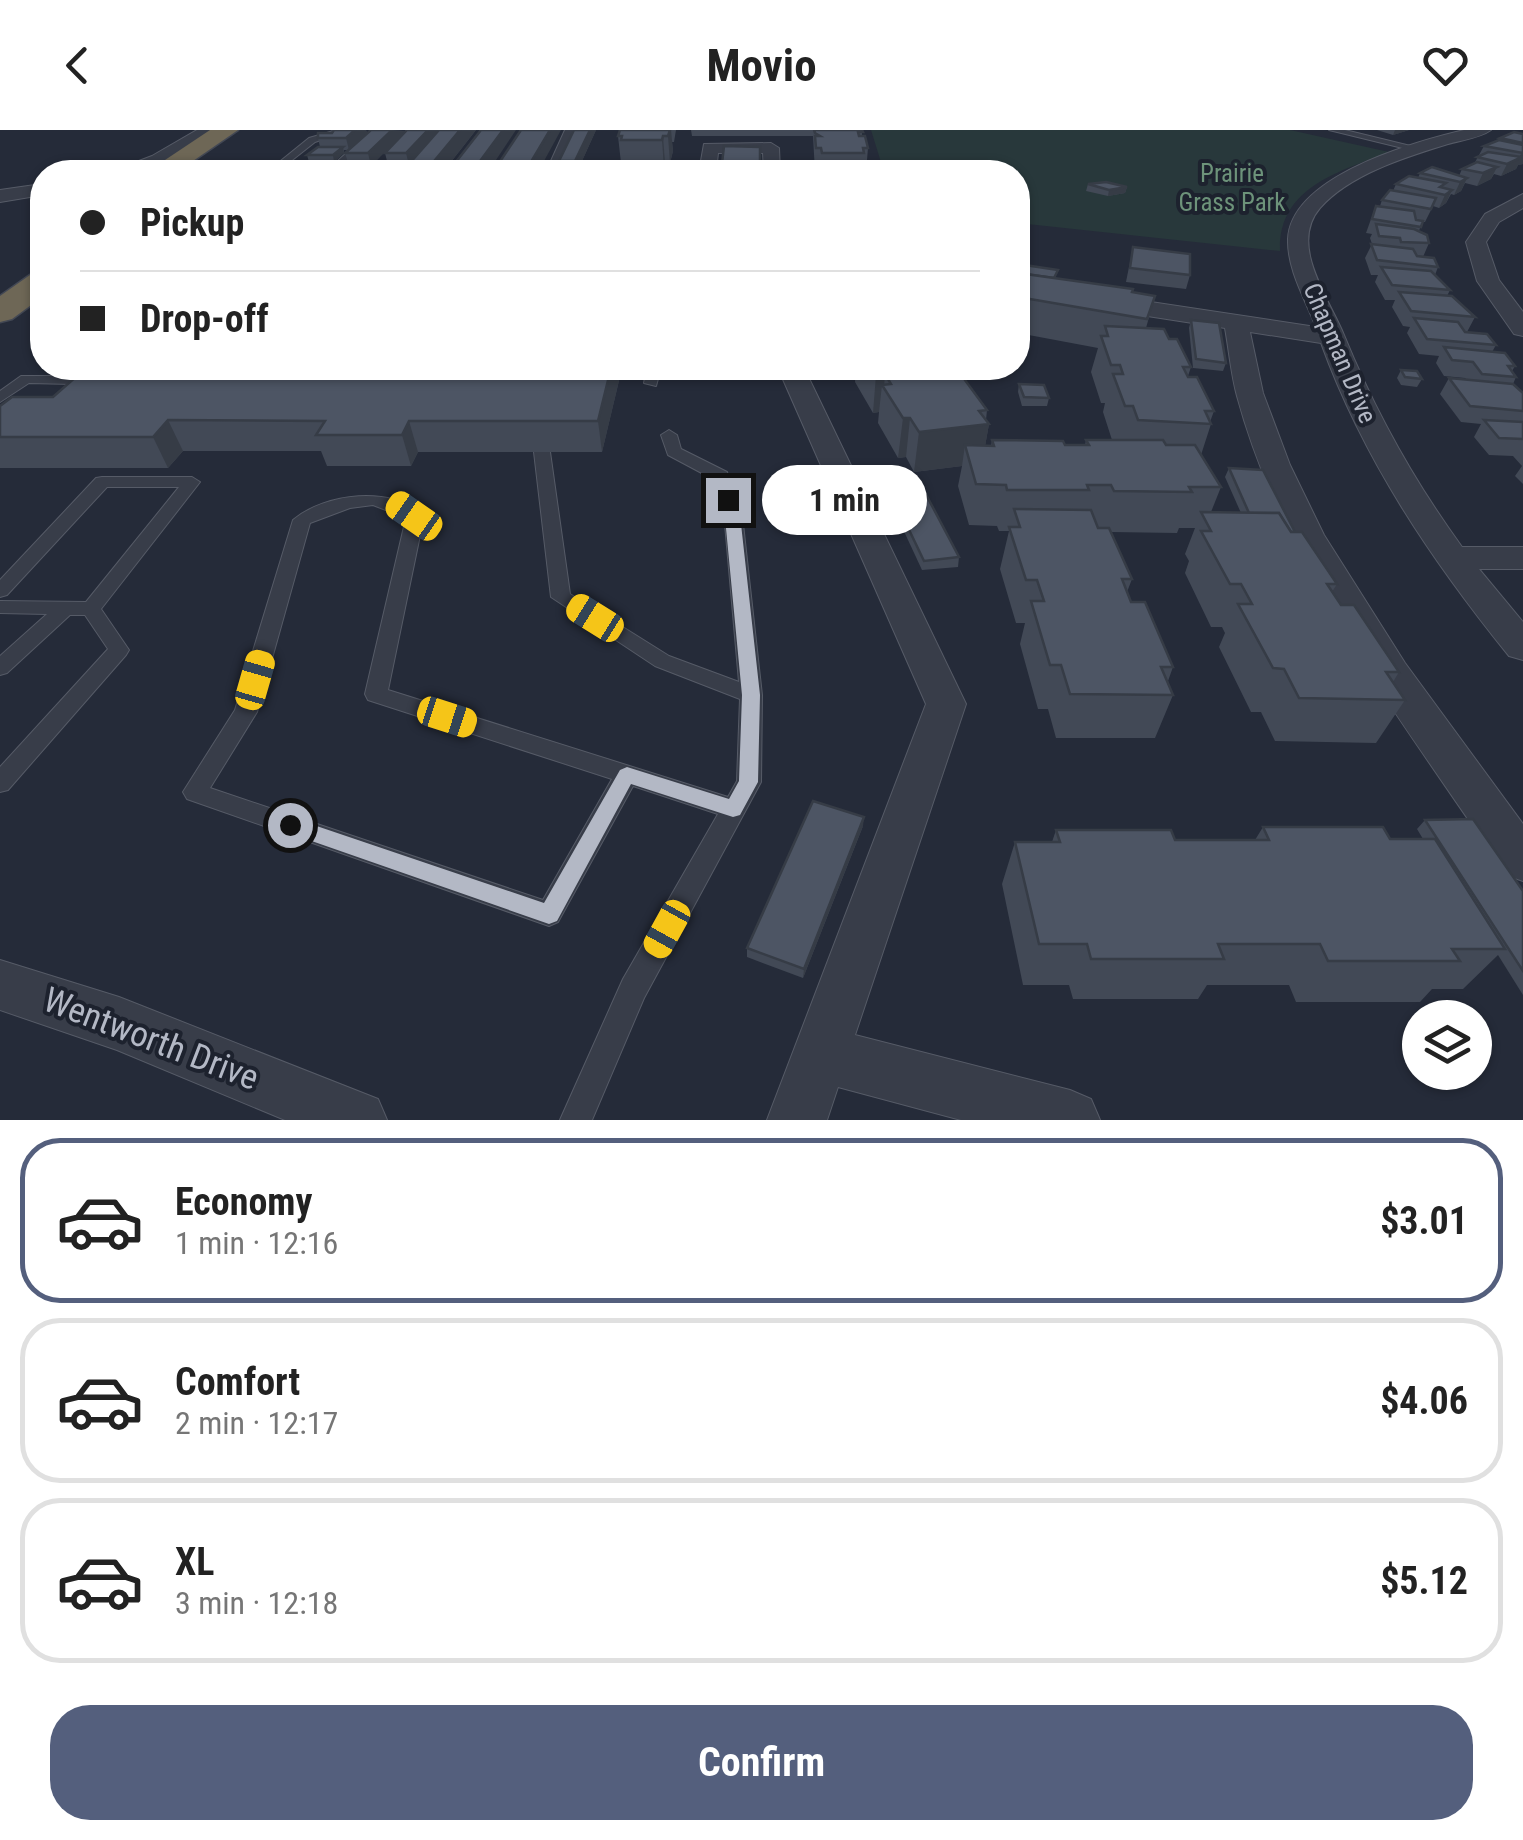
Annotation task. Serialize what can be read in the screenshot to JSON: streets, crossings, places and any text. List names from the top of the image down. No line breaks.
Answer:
{"streets":{"street":["Chapman Drive","Wentworth Drive"]},"parks":["Prairie Grass Park"],"page":{"header":"Movio","banner":["Pickup","Drop-off"],"bubble":"1 min","list":[{"name":"Economy","note":"1 min · 12:16","value":"$3.01"},{"name":"Comfort","note":"2 min · 12:17","value":"$4.06"},{"name":"XL","note":"3 min · 12:18","value":"$5.12"}],"buttons":"Confirm"}}
